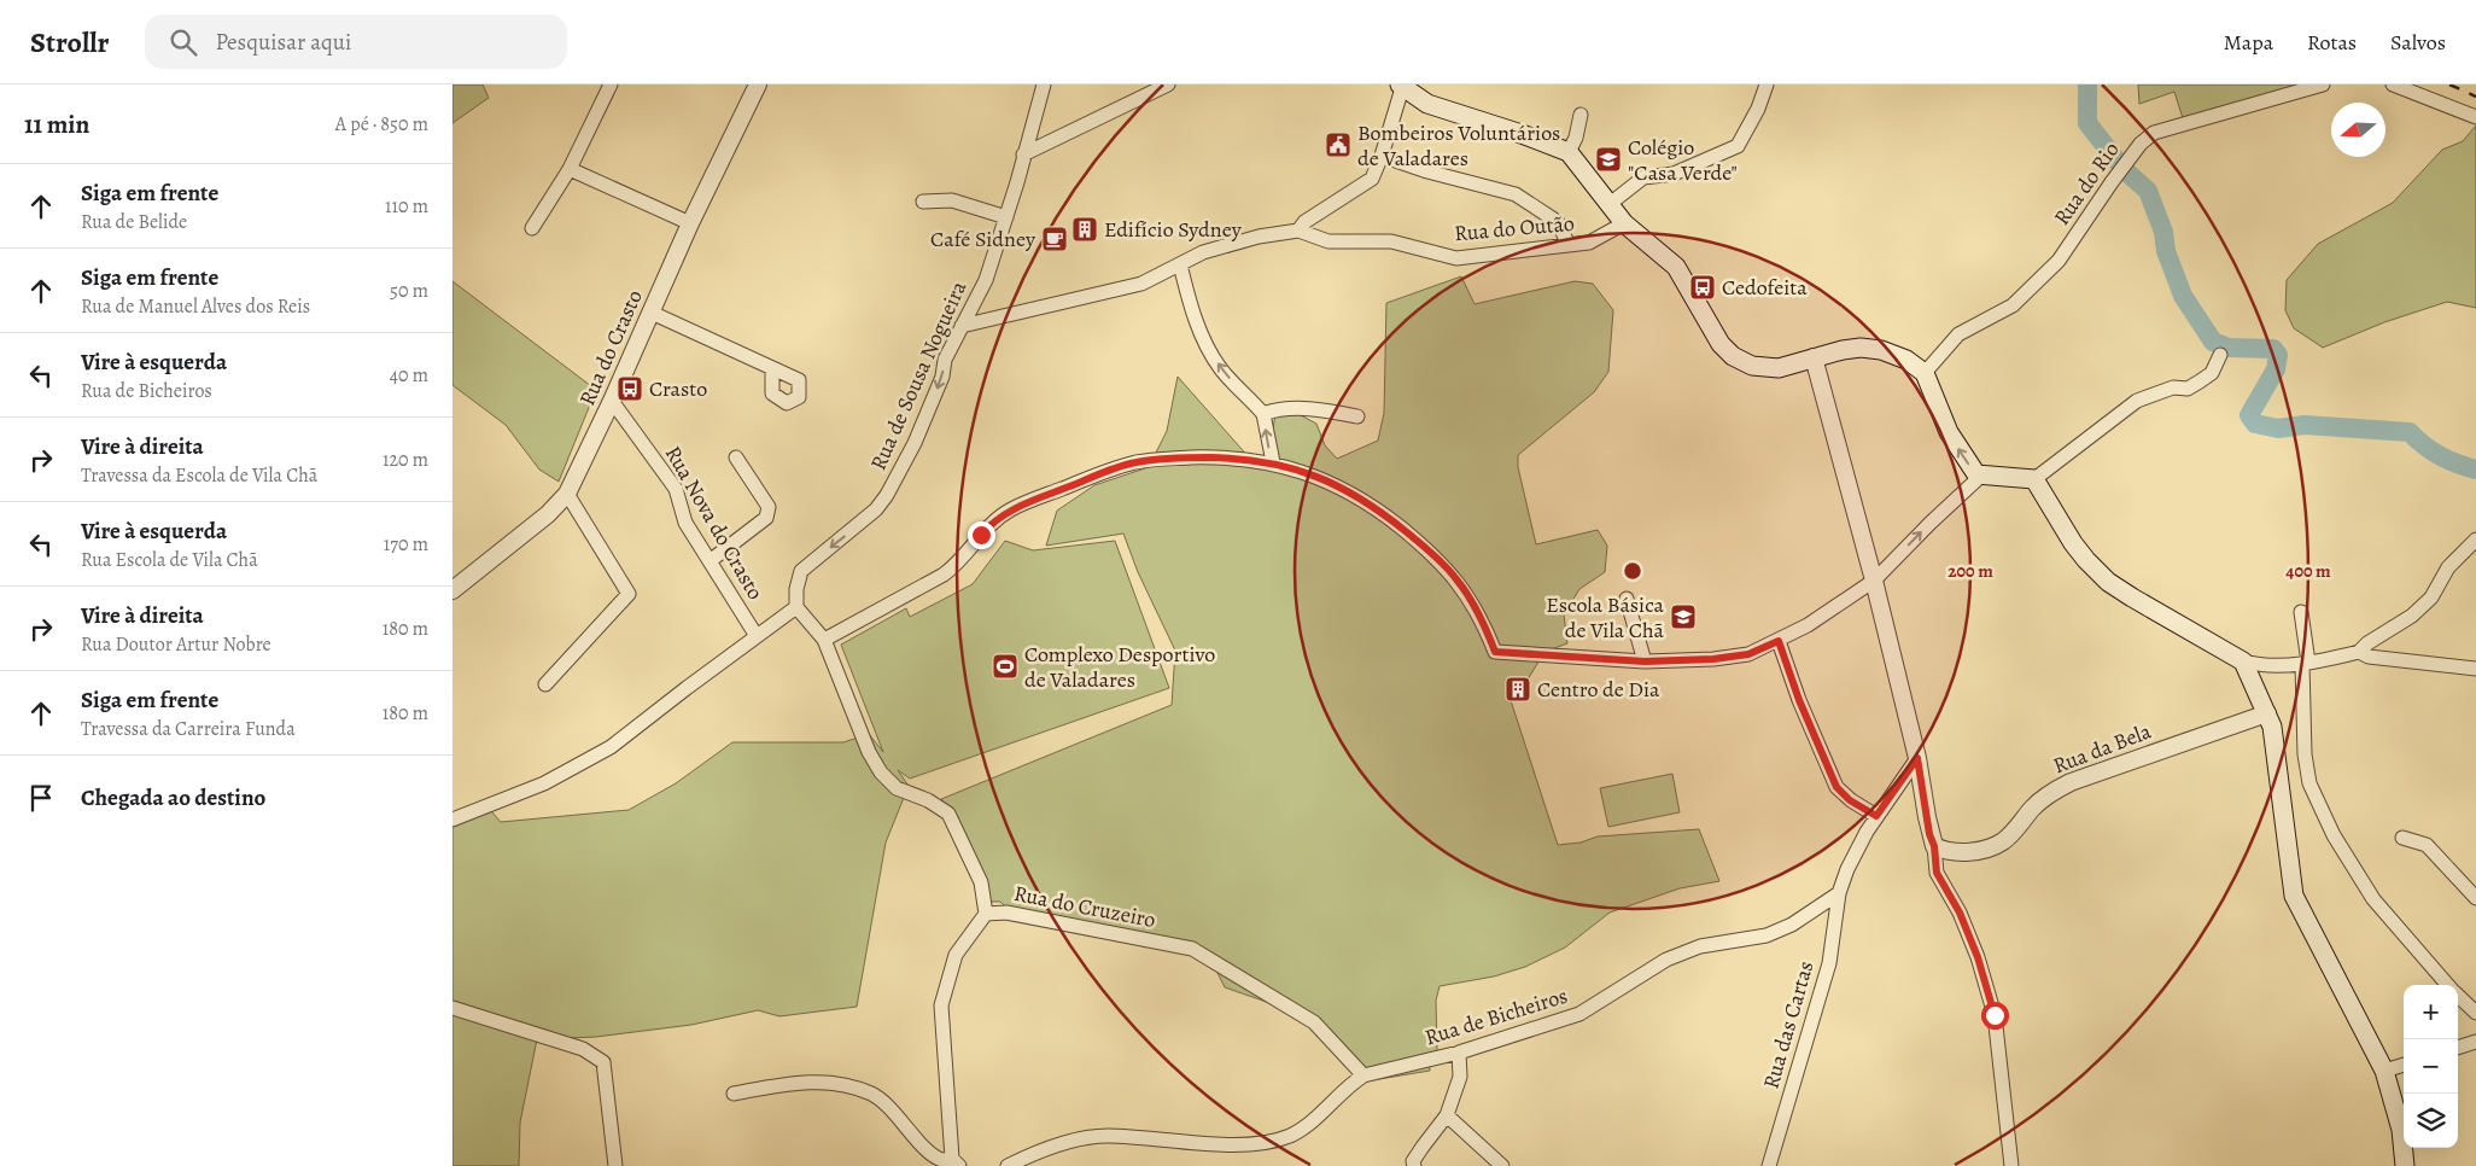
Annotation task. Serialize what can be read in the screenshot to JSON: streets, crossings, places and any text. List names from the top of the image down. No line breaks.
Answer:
{"streets":{"street":["Rua do Rio","Rua do Outão","Rua do Crasto","Rua de Sousa Nogueira","Rua Nova do Crasto","Rua da Bela","Rua do Cruzeiro","Rua de Bicheiros","Rua das Cartas"]},"crossings":[["Rua do Crasto","Rua Nova do Crasto"],["Rua do Cruzeiro","Rua de Bicheiros"],["Rua de Bicheiros","Rua das Cartas"]],"one_way":["Rua de Sousa Nogueira"],"places":{"public building":["Bombeiros Voluntários de Valadares"],"school or university":["Colégio \"Casa Verde\"","Escola Básica de Vila Chã"],"building":["Edifício Sydney","Centro de Dia"],"cafe":["Café Sidney"],"bus stop":["Cedofeita","Crasto"],"sports":["Complexo Desportivo de Valadares"]},"north":"left","page":{"header":"Strollr","search":"Pesquisar aqui","nav":["Mapa","Rotas","Salvos"],"heading":["11 min","A pé · 850 m"],"list":[["Siga em frente","Rua de Belide","110 m"],["Siga em frente","Rua de Manuel Alves dos Reis","50 m"],["Vire à esquerda","Rua de Bicheiros","40 m"],["Vire à direita","Travessa da Escola de Vila Chã","120 m"],["Vire à esquerda","Rua Escola de Vila Chã","170 m"],["Vire à direita","Rua Doutor Artur Nobre","180 m"],["Siga em frente","Travessa da Carreira Funda","180 m"],"Chegada ao destino"],"map_buttons":["+","−"]},"rings":["200 m","400 m"]}
